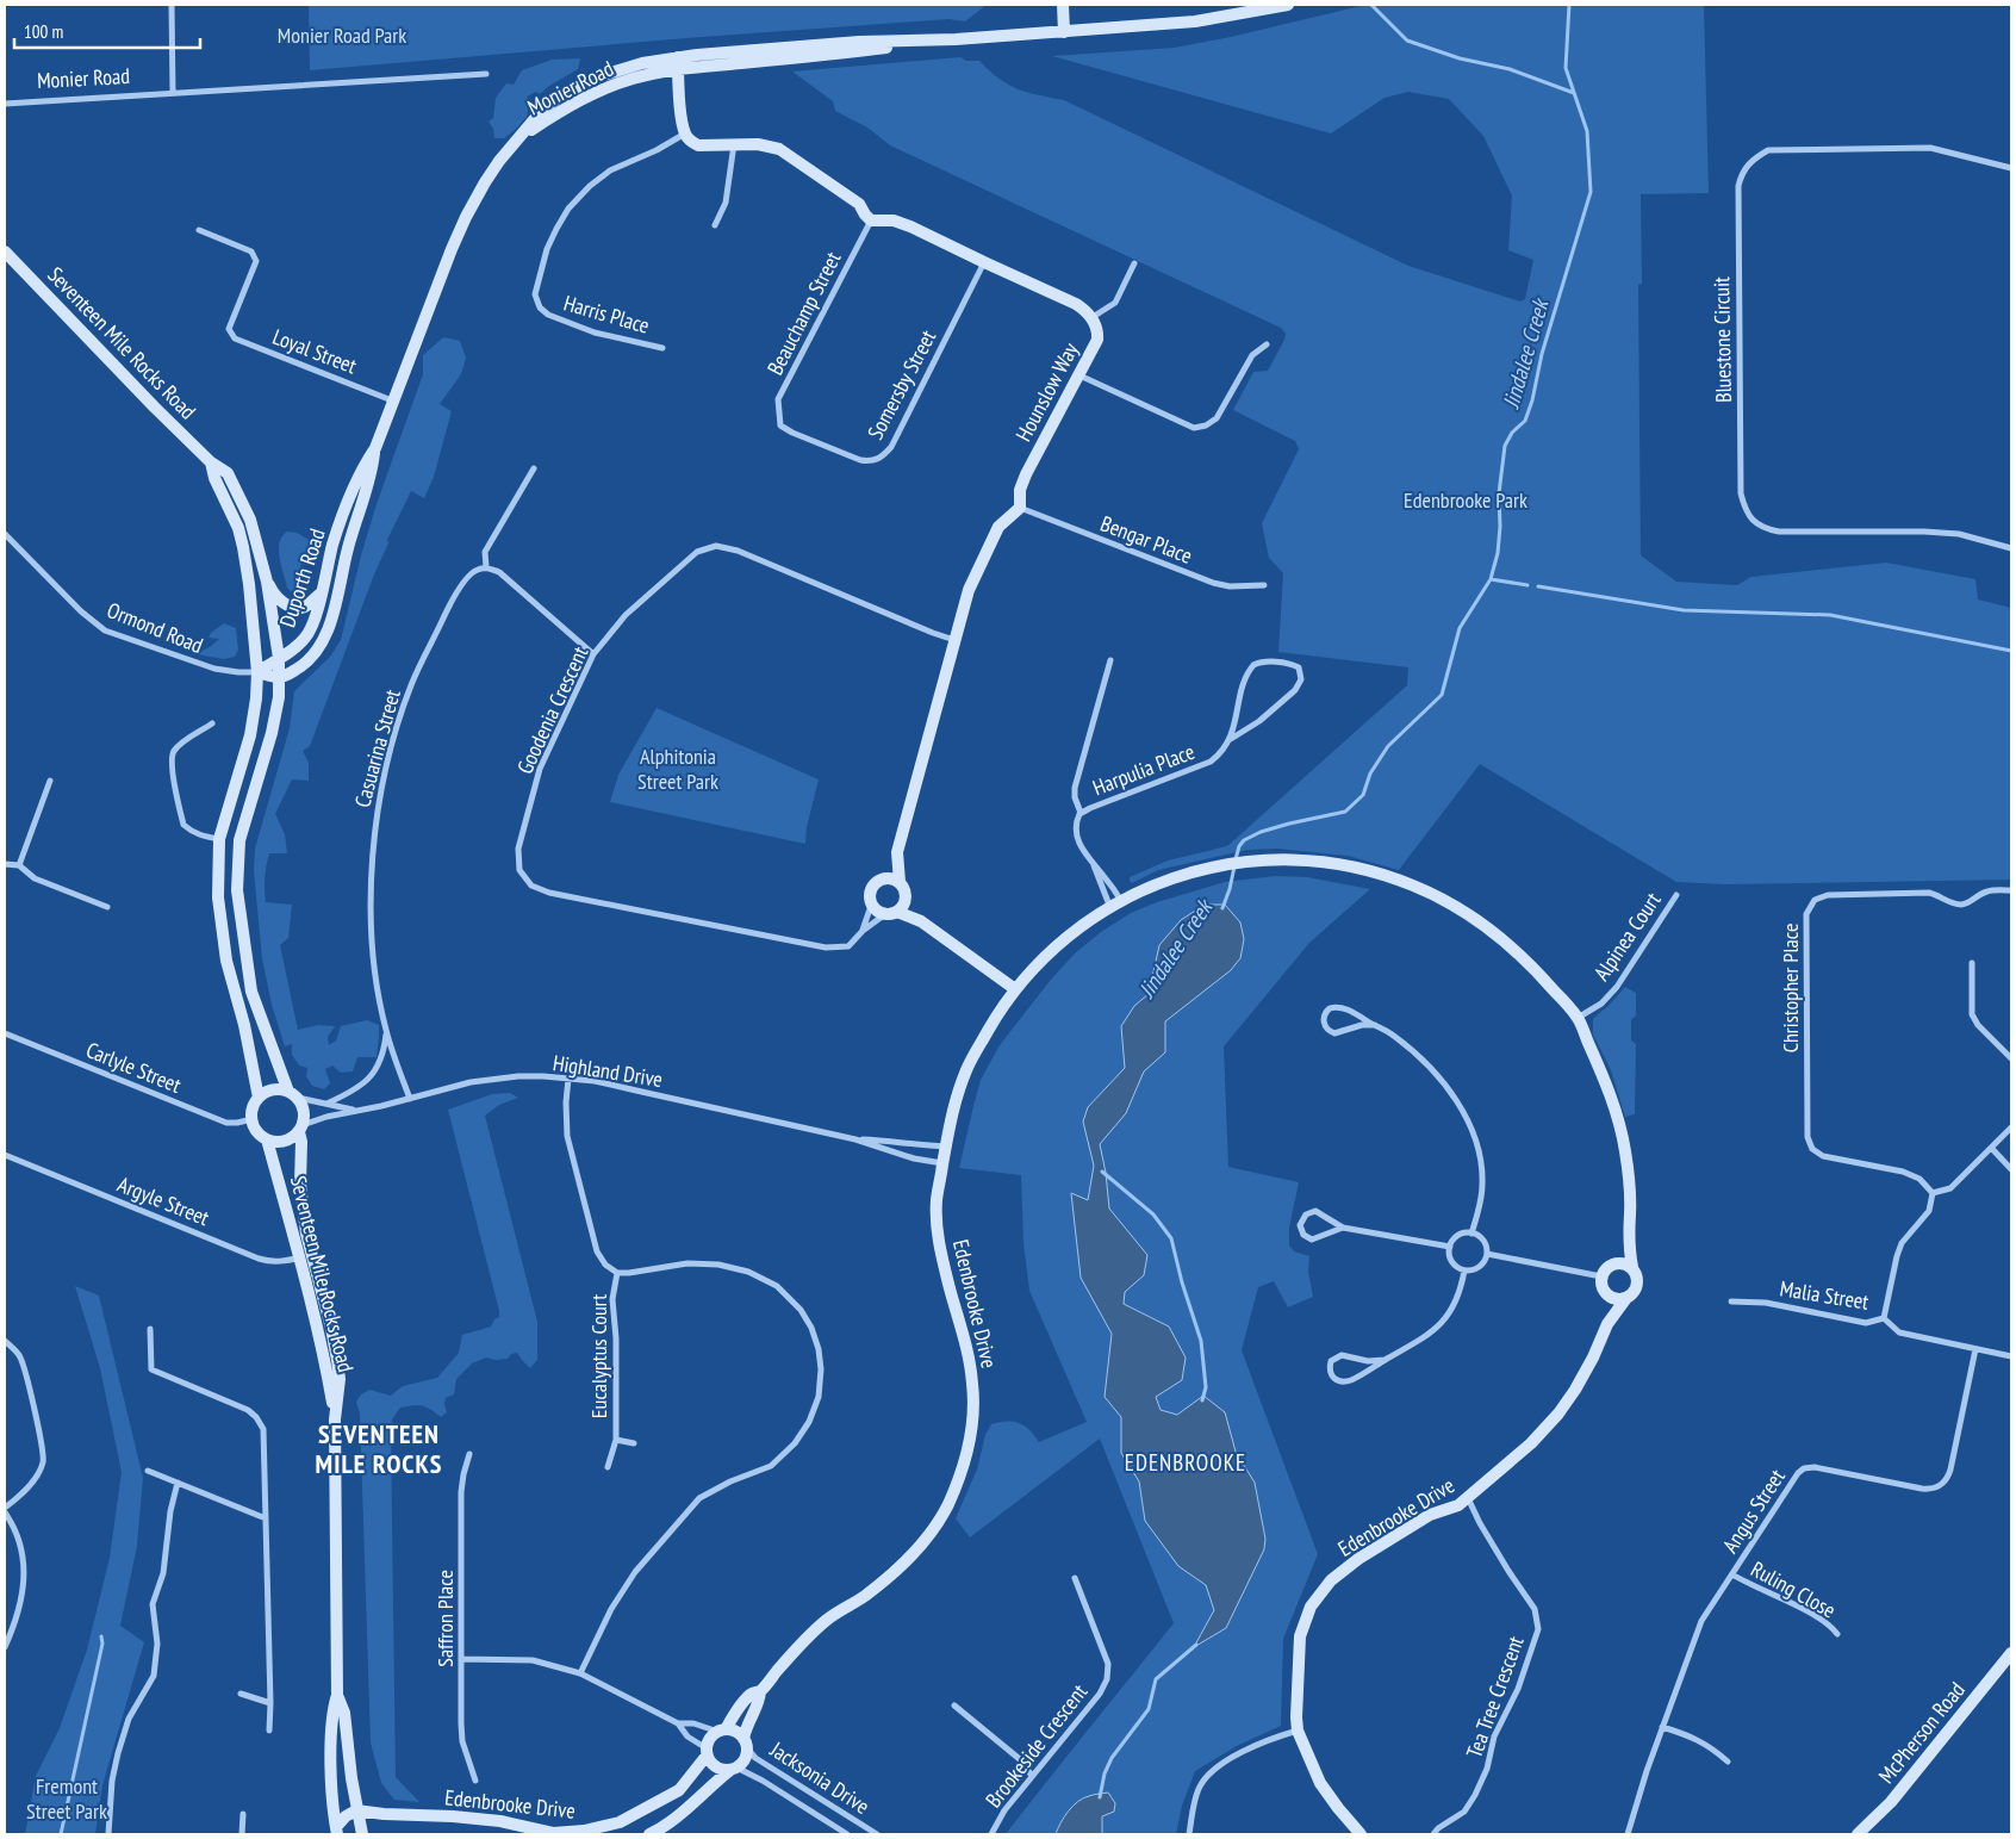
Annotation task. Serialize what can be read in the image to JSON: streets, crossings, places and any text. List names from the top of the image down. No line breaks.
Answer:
{"streets":{"street":["Monier Road","Beauchamp Street","Harris Place","Bluestone Circuit","Seventeen Mile Rocks Road","Loyal Street","Somersby Street","Hounslow Way","Bengar Place","Duporth Road","Ormond Road","Goodenia Crescent","Casuarina Street","Harpulia Place","Alpinea Court","Christopher Place","Carlyle Street","Highland Drive","Argyle Street","Malia Street","Edenbrooke Drive","Eucalyptus Court","Angus Street","Ruling Close","Saffron Place","Tea Tree Crescent","McPherson Road","Brookeside Crescent","Jacksonia Drive"]},"crossings":[["Monier Road","Duporth Road"],["Beauchamp Street","Somersby Street"],["Seventeen Mile Rocks Road","Duporth Road"],["Seventeen Mile Rocks Road","Ormond Road"],["Seventeen Mile Rocks Road","Carlyle Street"],["Seventeen Mile Rocks Road","Highland Drive"],["Seventeen Mile Rocks Road","Argyle Street"],["Seventeen Mile Rocks Road","Edenbrooke Drive"],["Loyal Street","Duporth Road"],["Hounslow Way","Bengar Place"],["Duporth Road","Ormond Road"],["Casuarina Street","Highland Drive"],["Harpulia Place","Edenbrooke Drive"],["Alpinea Court","Edenbrooke Drive"],["Carlyle Street","Highland Drive"],["Highland Drive","Edenbrooke Drive"],["Malia Street","Angus Street"],["Edenbrooke Drive","Tea Tree Crescent"],["Edenbrooke Drive","Jacksonia Drive"],["Angus Street","Ruling Close"]],"districts":["SEVENTEEN MILE ROCKS","EDENBROOKE"],"water":["Jindalee Creek"],"parks":["Monier Road Park","Edenbrooke Park","Alphitonia Street Park","Fremont Street Park"],"scale_bar":"100 m"}
